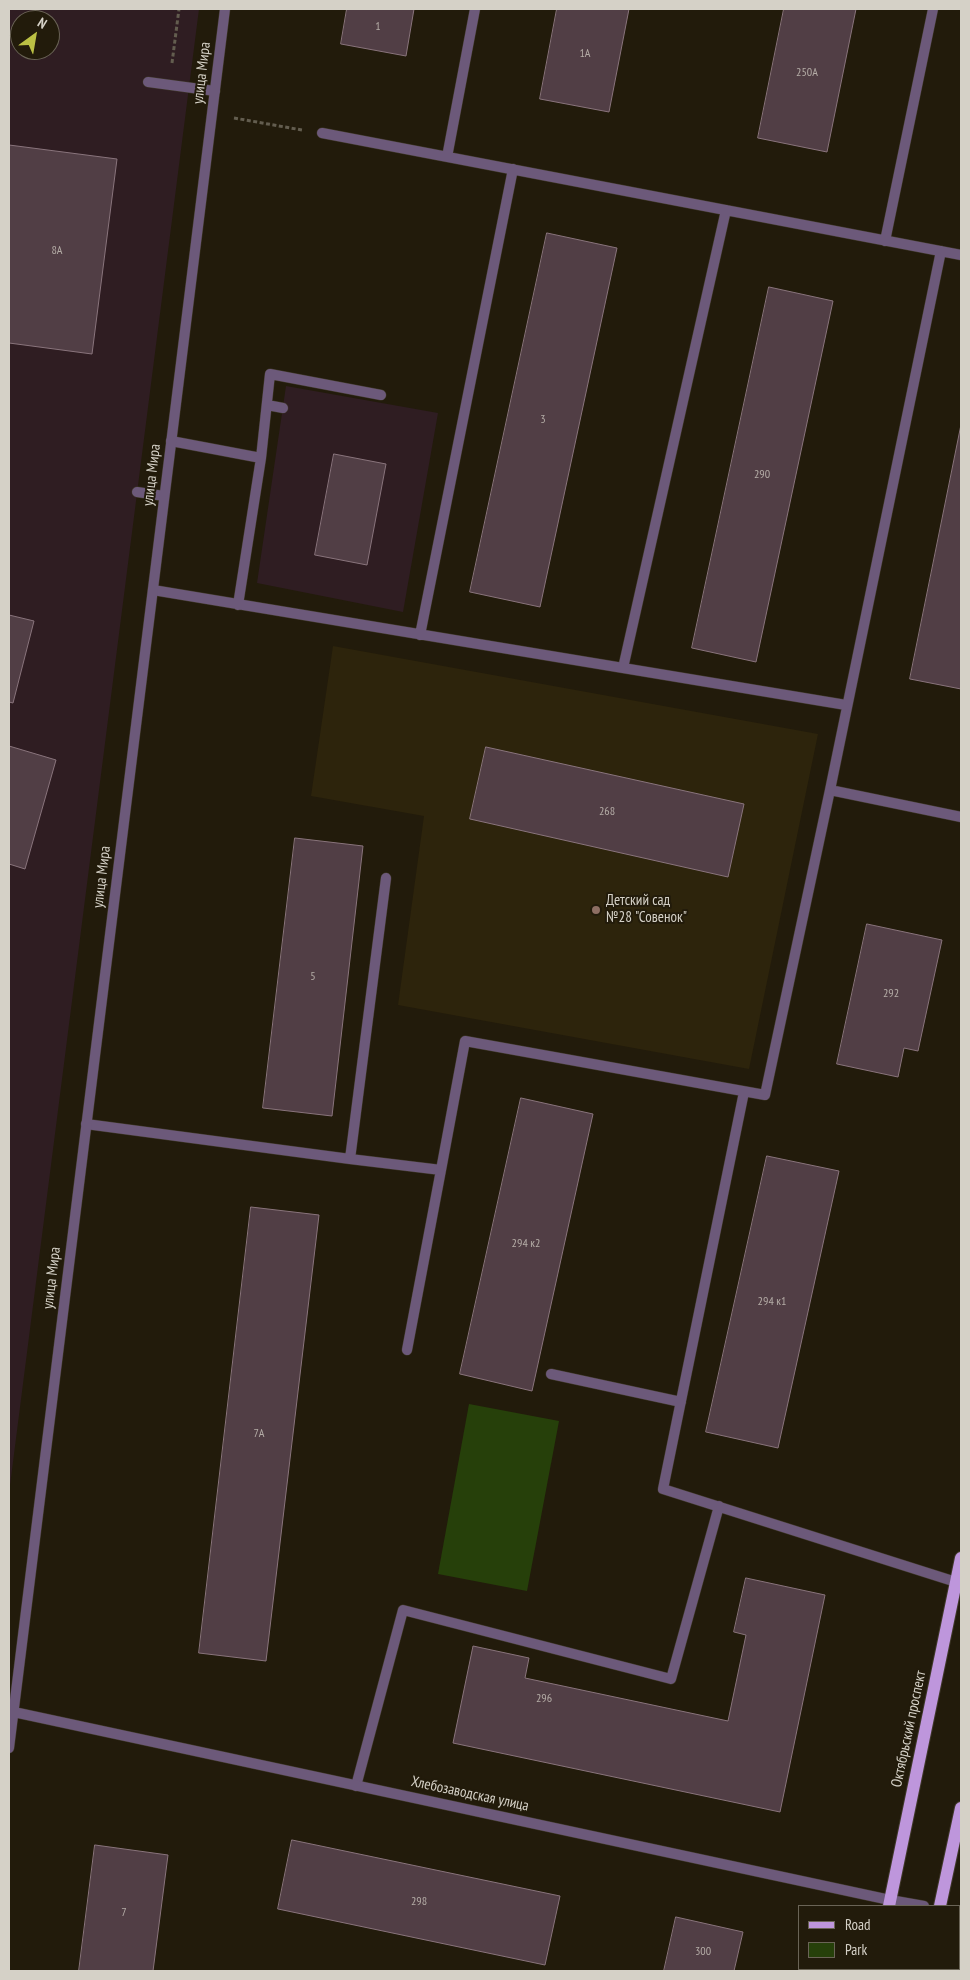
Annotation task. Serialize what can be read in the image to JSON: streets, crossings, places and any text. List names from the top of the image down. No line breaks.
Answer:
{"streets":{"main road":["Октябрьский проспект"],"street":["улица Мира","Хлебозаводская улица"]},"crossings":[["улица Мира","Хлебозаводская улица"],["Октябрьский проспект","Хлебозаводская улица"]],"places":["Детский сад №28 \"Совенок\""],"house_numbers":["1","1А","250А","8А","3","290","268","5","292","294 к2","294 к1","7А","296","298","7","300"],"legend":["Road","Park"],"north":"top right"}
